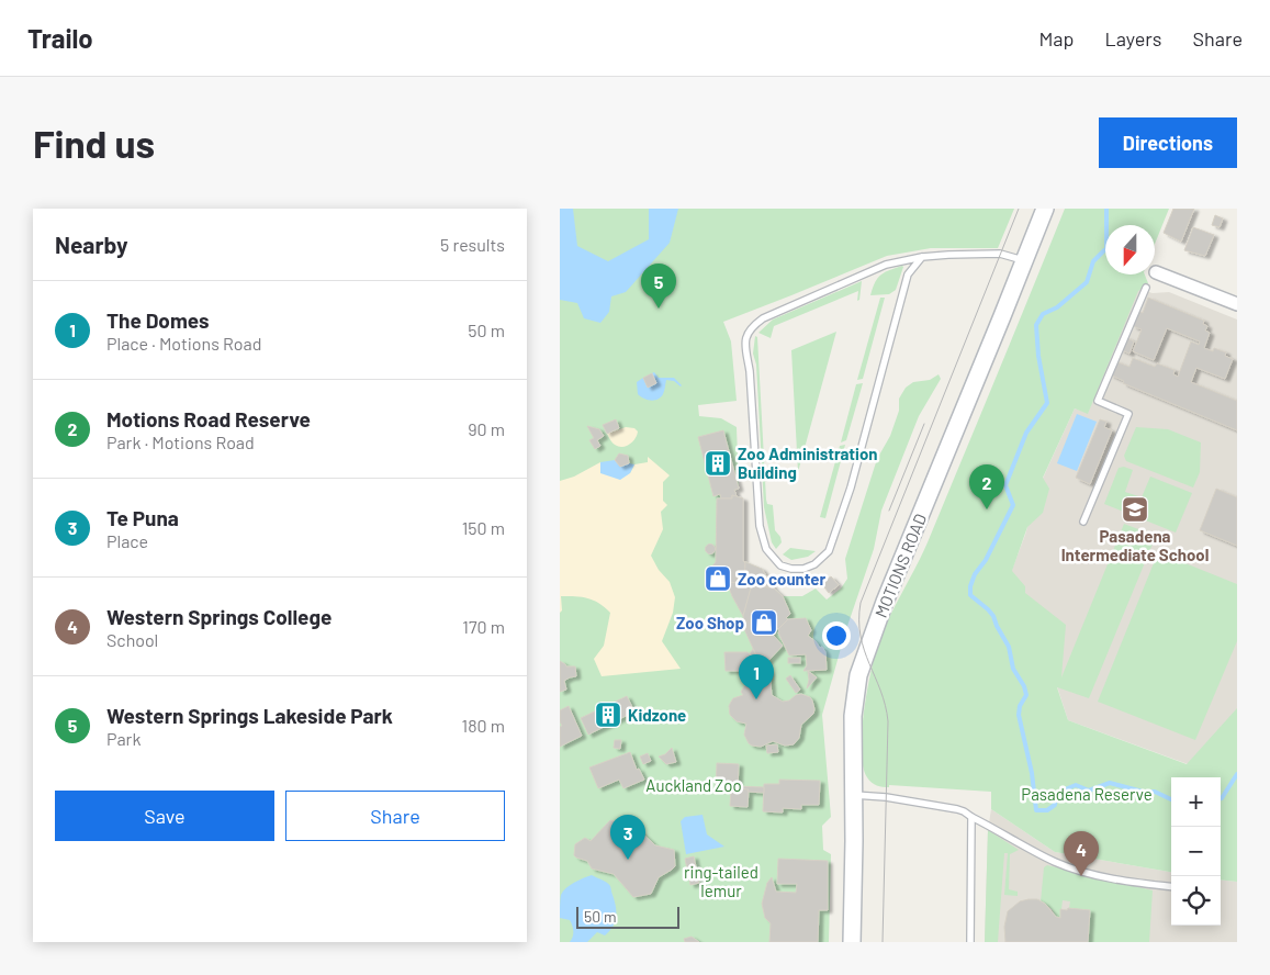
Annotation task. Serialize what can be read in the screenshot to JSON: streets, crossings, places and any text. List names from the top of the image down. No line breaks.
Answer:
{"streets":{"main road":["MOTIONS ROAD"]},"parks":["Auckland Zoo","Pasadena Reserve","ring-tailed lemur"],"places":{"building":["Zoo Administration Building","Kidzone"],"school or university":["Pasadena Intermediate School"],"shop":["Zoo counter","Zoo Shop"]},"scale_bar":"50 m","north":"bottom","page":{"header":"Trailo","nav":["Map","Layers","Share"],"buttons":["Directions",["Save","Share"]],"title":"Find us","heading":["Nearby","5 results"],"pins":["5","2","1","3","4"],"list":[{"mark":"1","name":"The Domes","note":"Place · Motions Road","value":"50 m"},{"mark":"2","name":"Motions Road Reserve","note":"Park · Motions Road","value":"90 m"},{"mark":"3","name":"Te Puna","note":"Place","value":"150 m"},{"mark":"4","name":"Western Springs College","note":"School","value":"170 m"},{"mark":"5","name":"Western Springs Lakeside Park","note":"Park","value":"180 m"}],"map_buttons":["+","−"],"scale":"50 m"}}
